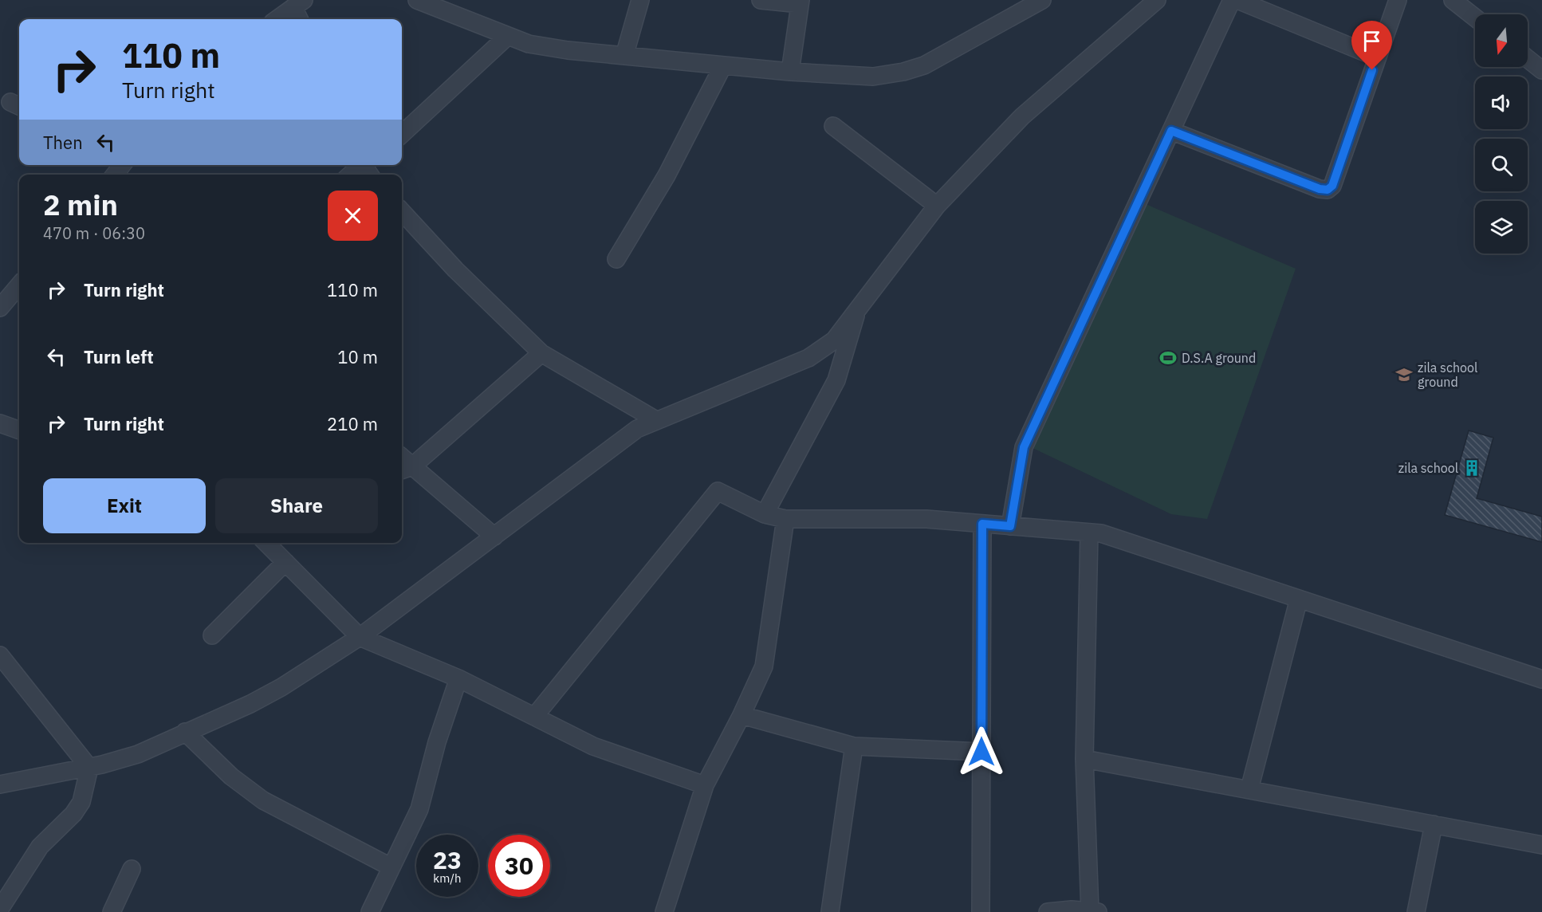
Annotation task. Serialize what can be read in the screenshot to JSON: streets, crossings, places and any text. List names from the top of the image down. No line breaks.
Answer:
{"places":{"sports":["D.S.A ground"],"school or university":["zila school ground"],"building":["zila school"]},"north":"bottom","page":{"turn":["110 m","Turn right"],"then":"Then","heading":["2 min","470 m · 06:30"],"list":[{"name":"Turn right","value":"110 m"},{"name":"Turn left","value":"10 m"},{"name":"Turn right","value":"210 m"}],"buttons":["Exit","Share"],"speed":"23 km/h","limit":"30"}}
